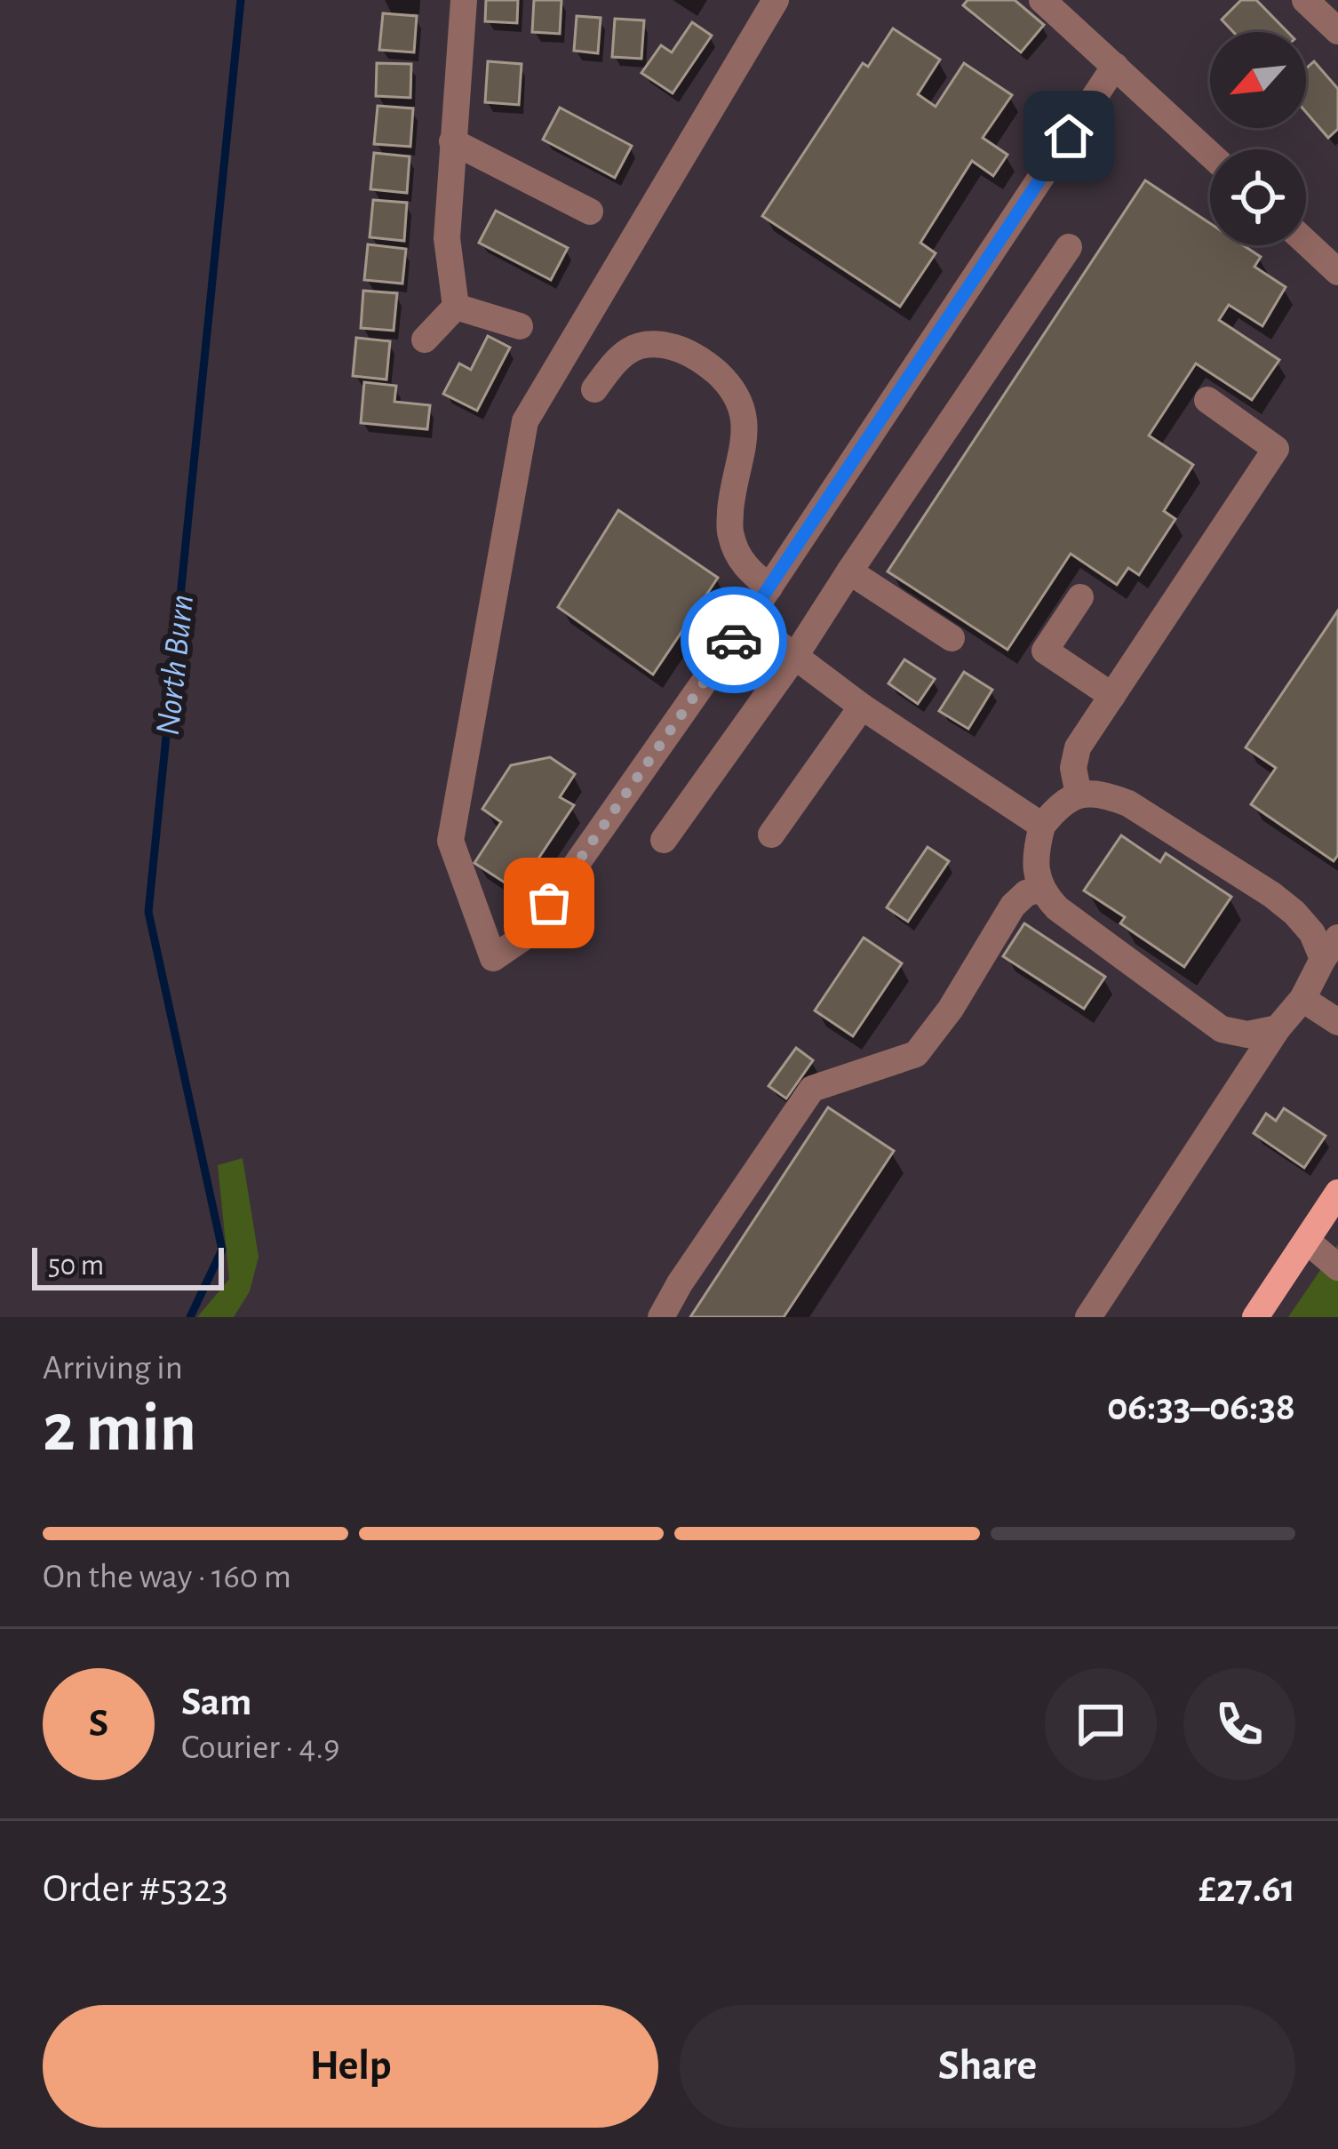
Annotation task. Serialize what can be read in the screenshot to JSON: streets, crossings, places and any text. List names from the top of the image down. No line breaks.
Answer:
{"water":["North Burn"],"scale_bar":"50 m","north":"bottom left","page":{"scale":"50 m","heading":["2 min","Arriving in","06:33–06:38"],"panel":["Sam","Courier · 4.9","Order #5323","£27.61"],"bar":"On the way · 160 m","round":"S","buttons":["Help","Share"]}}
